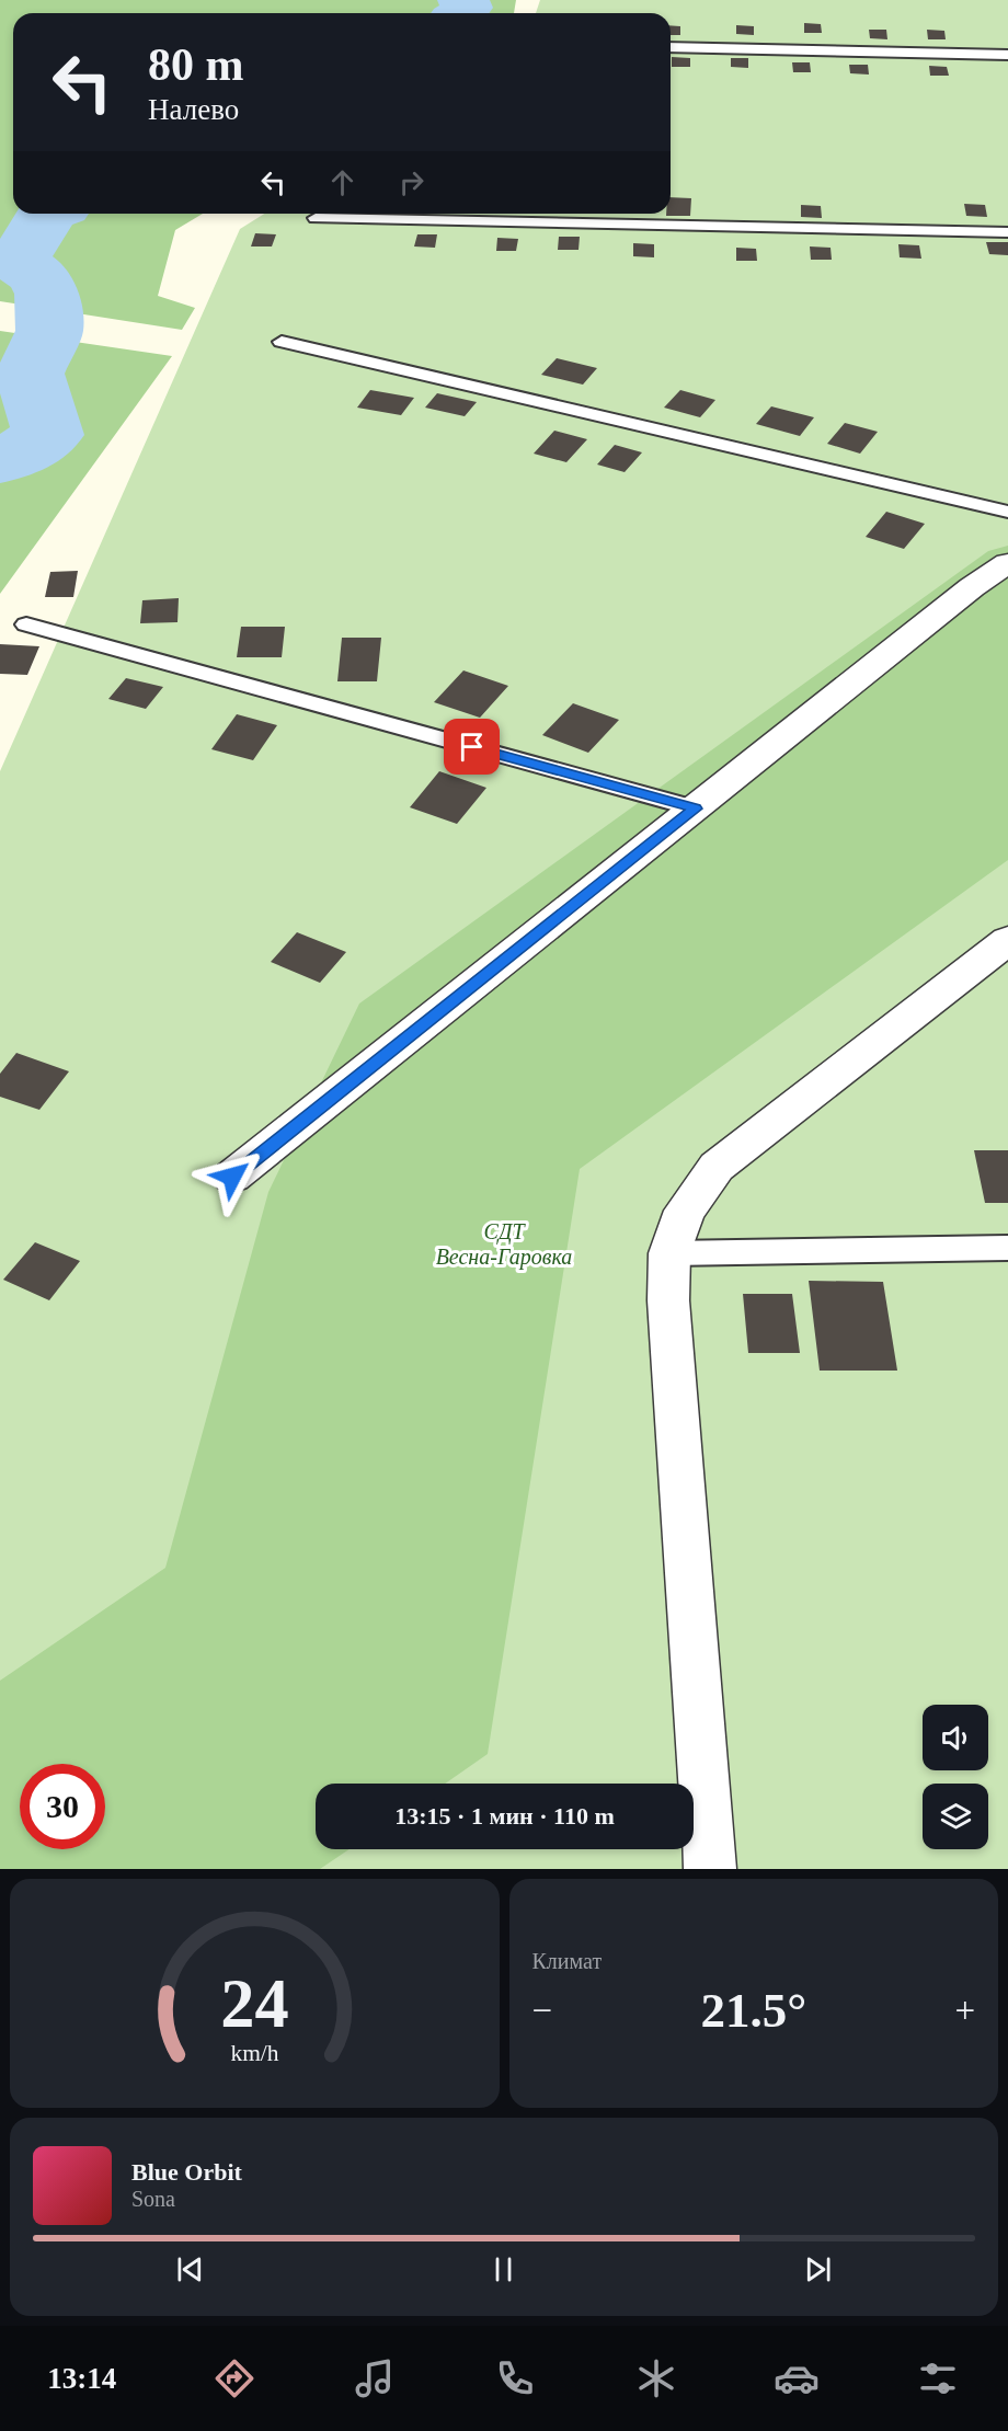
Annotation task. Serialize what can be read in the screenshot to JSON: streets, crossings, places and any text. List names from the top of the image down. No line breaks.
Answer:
{"parks":["СДТ Весна-Гаровка"],"page":{"turn":["80 m","Налево"],"limit":"30","trip":"13:15 · 1 мин · 110 m","tile":"Климат","heat":["−","21.5°","+"],"song":["Blue Orbit","Sona"],"tabs":"13:14","gauge":["24","km/h"]}}
